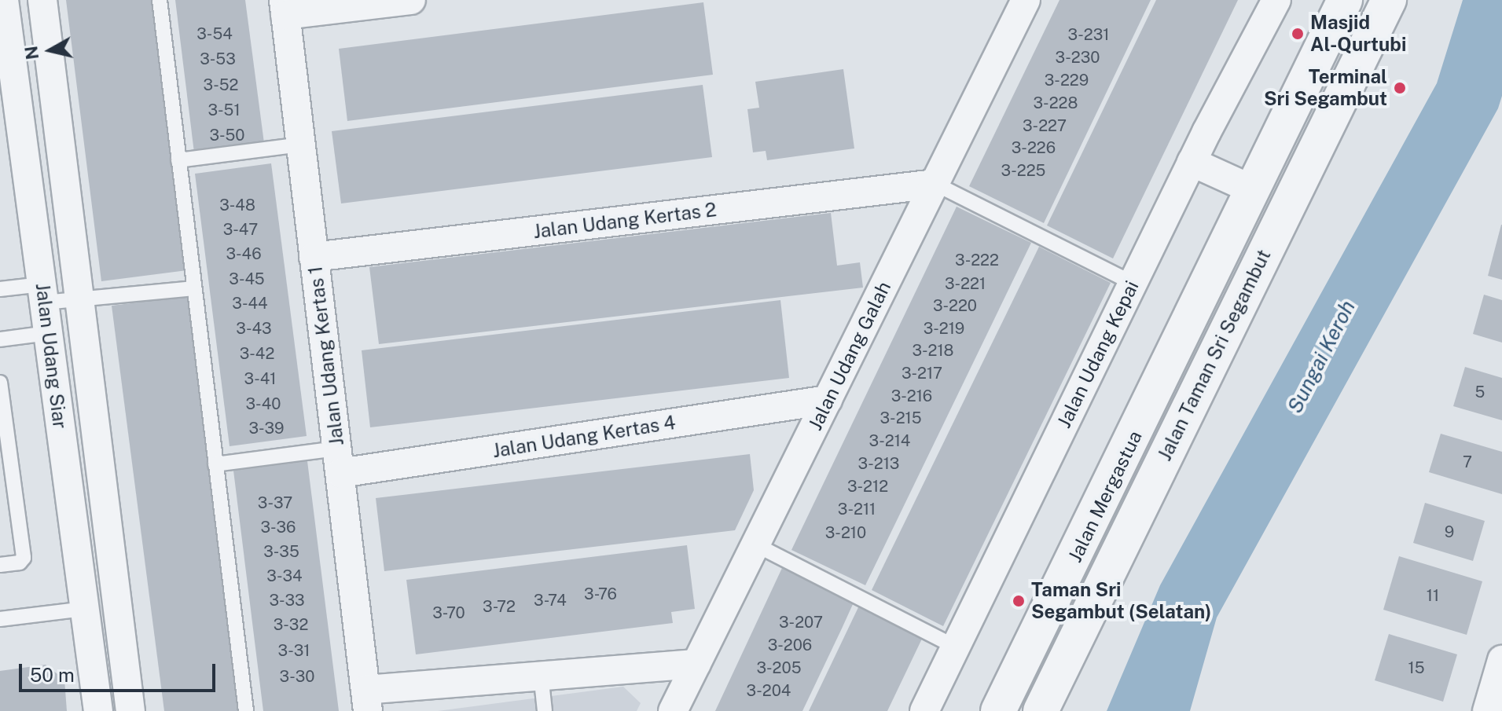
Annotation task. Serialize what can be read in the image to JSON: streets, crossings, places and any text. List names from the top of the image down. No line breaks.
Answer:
{"streets":{"street":["Jalan Udang Kertas 2","Jalan Udang Kepai","Jalan Taman Sri Segambut","Jalan Udang Siar","Jalan Udang Kertas 1","Jalan Udang Galah","Jalan Udang Kertas 4","Jalan Mergastua"]},"crossings":[["Jalan Udang Kertas 2","Jalan Udang Kertas 1"],["Jalan Udang Kertas 2","Jalan Udang Galah"],["Jalan Taman Sri Segambut","Jalan Mergastua"],["Jalan Udang Kertas 1","Jalan Udang Kertas 4"],["Jalan Udang Galah","Jalan Udang Kertas 4"]],"water":["Sungai Keroh"],"places":["Masjid Al-Qurtubi","Terminal Sri Segambut","Taman Sri Segambut (Selatan)"],"house_numbers":["3-54","3-231","3-230","3-53","3-229","3-52","3-228","3-51","3-227","3-50","3-226","3-225","3-48","3-47","3-46","3-222","3-45","3-221","3-44","3-220","3-43","3-219","3-218","3-42","3-217","3-41","5","3-216","3-40","3-215","3-39","3-214","7","3-213","3-212","3-37","3-211","3-36","9","3-210","3-35","3-34","3-76","11","3-33","3-74","3-72","3-70","3-207","3-32","3-206","3-31","3-205","15","3-30","3-204"],"scale_bar":"50 m","north":"left"}
